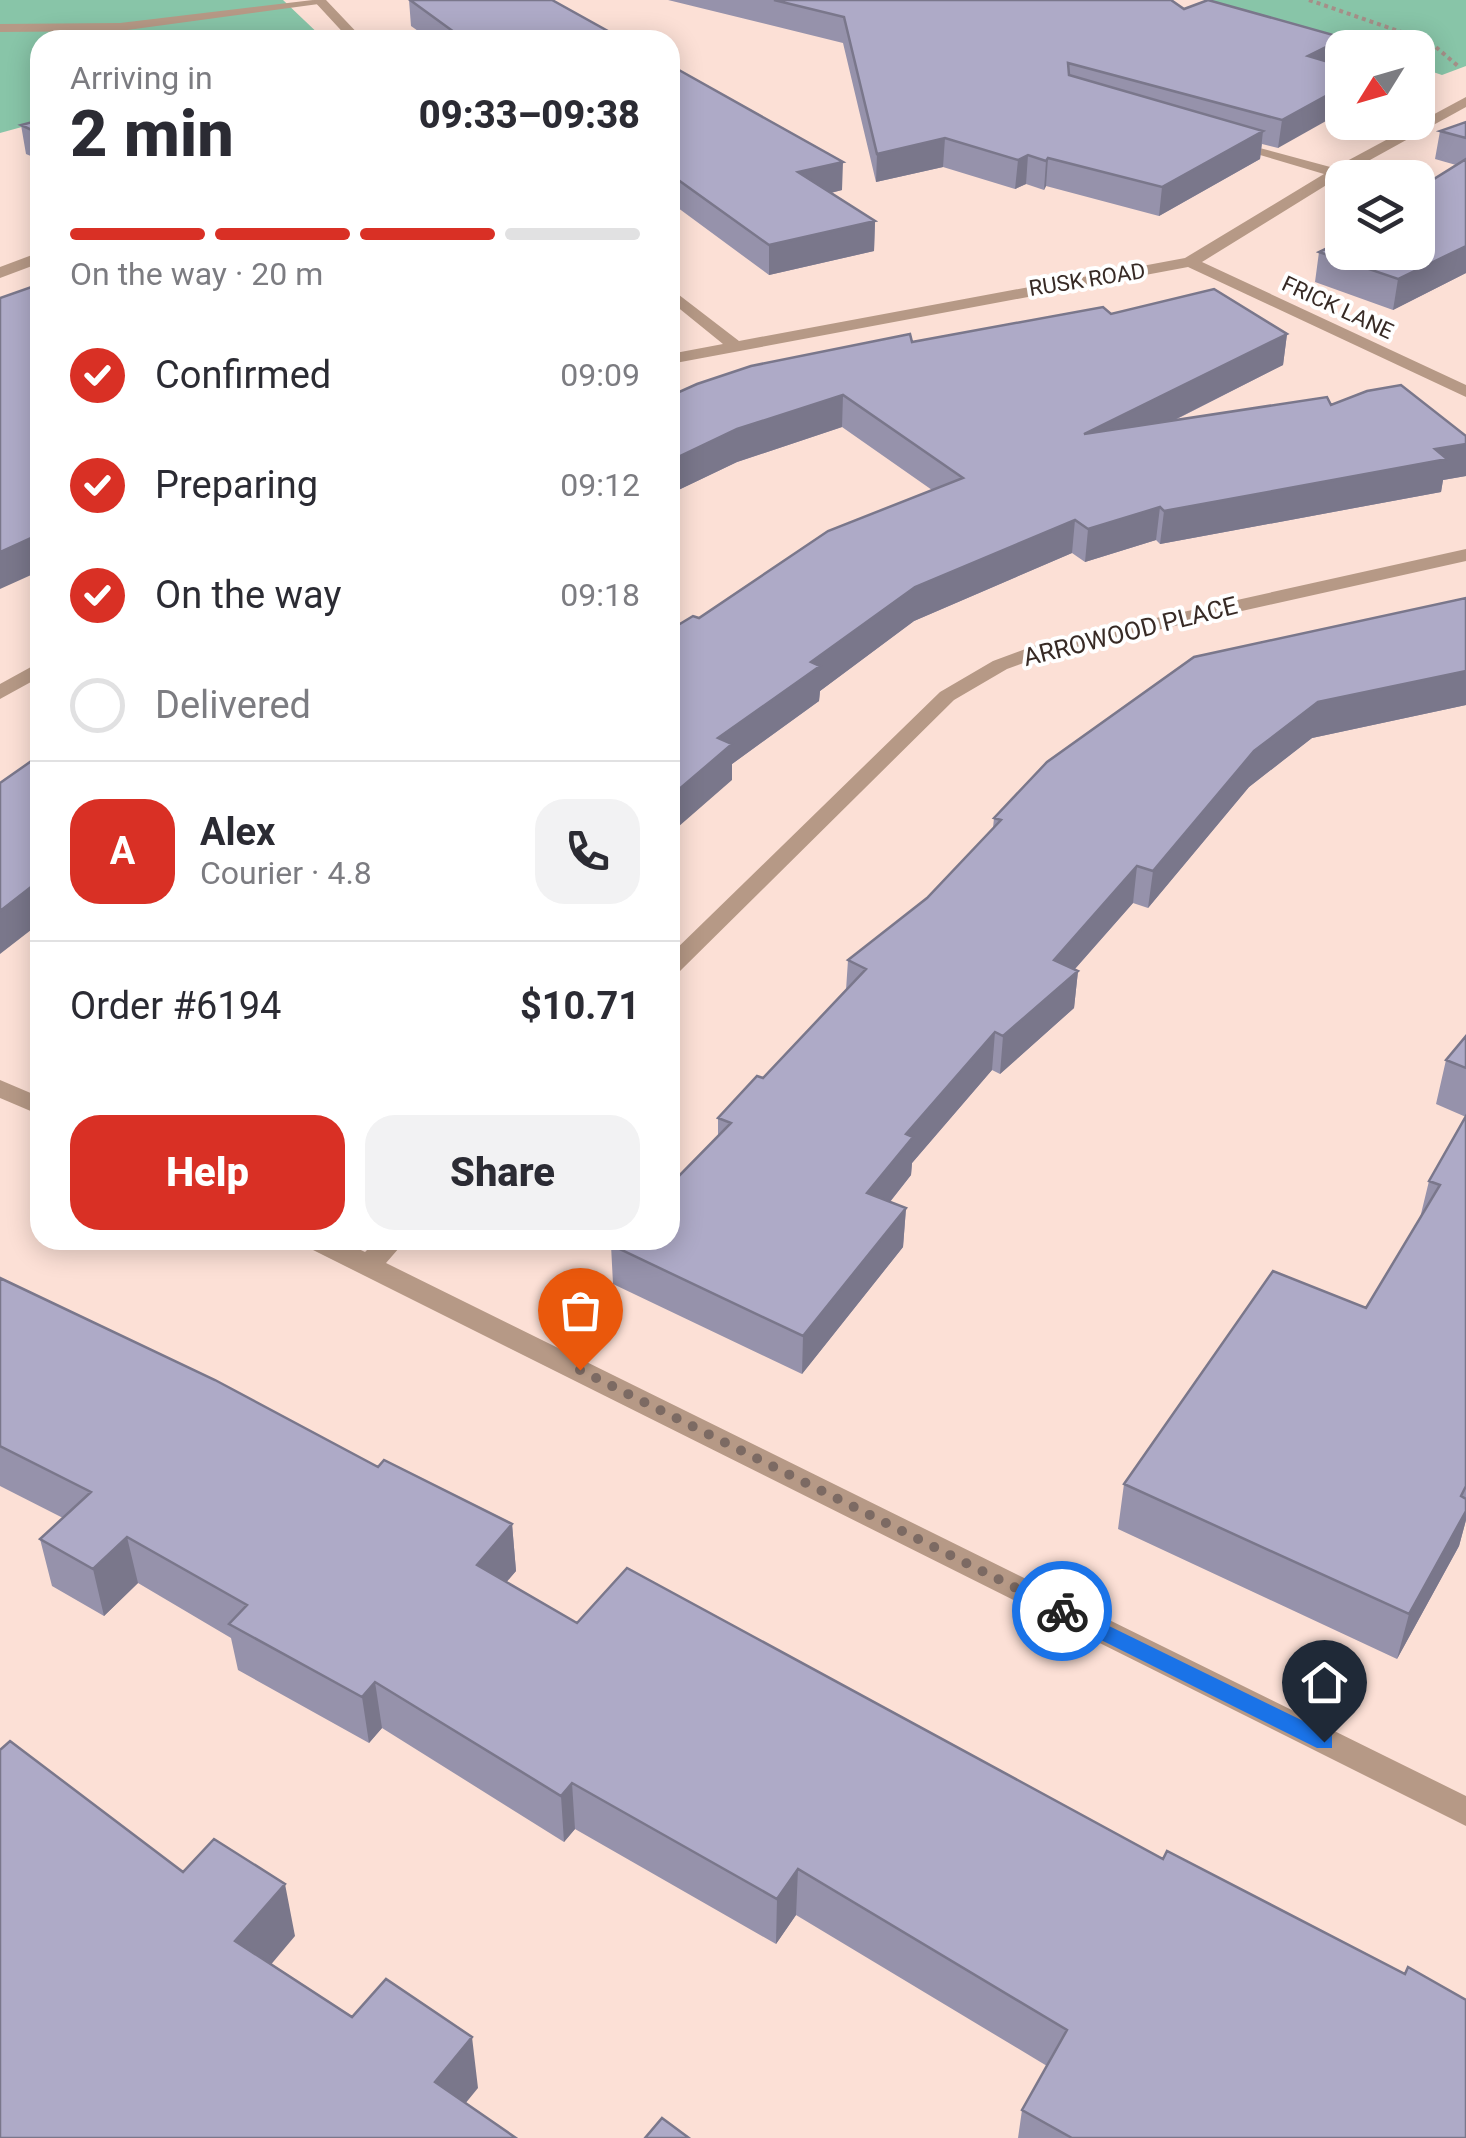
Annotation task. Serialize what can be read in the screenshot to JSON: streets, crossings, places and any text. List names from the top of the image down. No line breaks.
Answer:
{"streets":{"street":["RUSK ROAD","FRICK LANE","ARROWOOD PLACE"]},"crossings":[["RUSK ROAD","FRICK LANE"]],"north":"bottom left","page":{"heading":["2 min","Arriving in","09:33–09:38"],"panel":["Alex","Courier · 4.8","Order #6194","$10.71"],"bar":"On the way · 20 m","list":[["Confirmed","09:09"],["Preparing","09:12"],["On the way","09:18"],"Delivered"],"round":"A","buttons":["Help","Share"]}}
